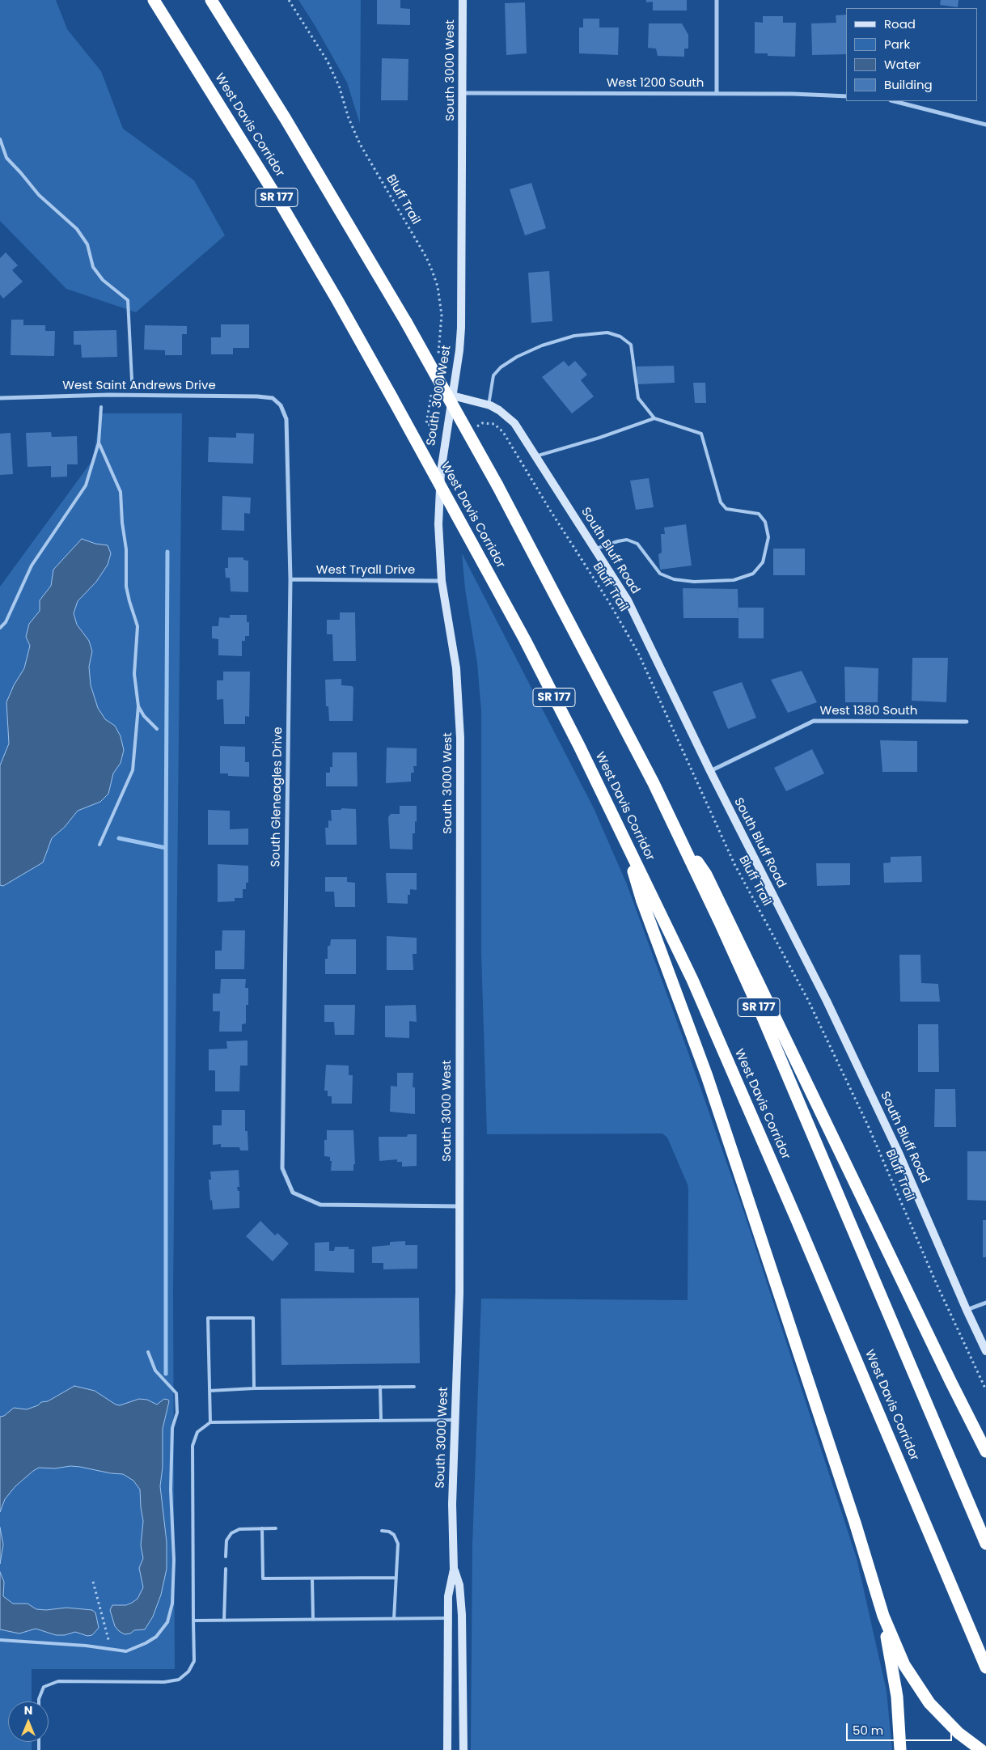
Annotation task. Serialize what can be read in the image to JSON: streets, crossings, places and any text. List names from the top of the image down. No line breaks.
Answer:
{"streets":{"highway":["West Davis Corridor","SR 177"],"main road":["South 3000 West","South Bluff Road"],"street":["West 1200 South","West Saint Andrews Drive","West Tryall Drive","West 1380 South","South Gleneagles Drive"],"path":["Bluff Trail"]},"crossings":[["South 3000 West","West 1200 South"],["South 3000 West","South Bluff Road"],["South 3000 West","West Tryall Drive"],["South 3000 West","South Gleneagles Drive"],["West Saint Andrews Drive","South Gleneagles Drive"],["South Bluff Road","West 1380 South"],["West Tryall Drive","South Gleneagles Drive"]],"legend":["Road","Park","Water","Building"],"scale_bar":"50 m","north":"top"}
